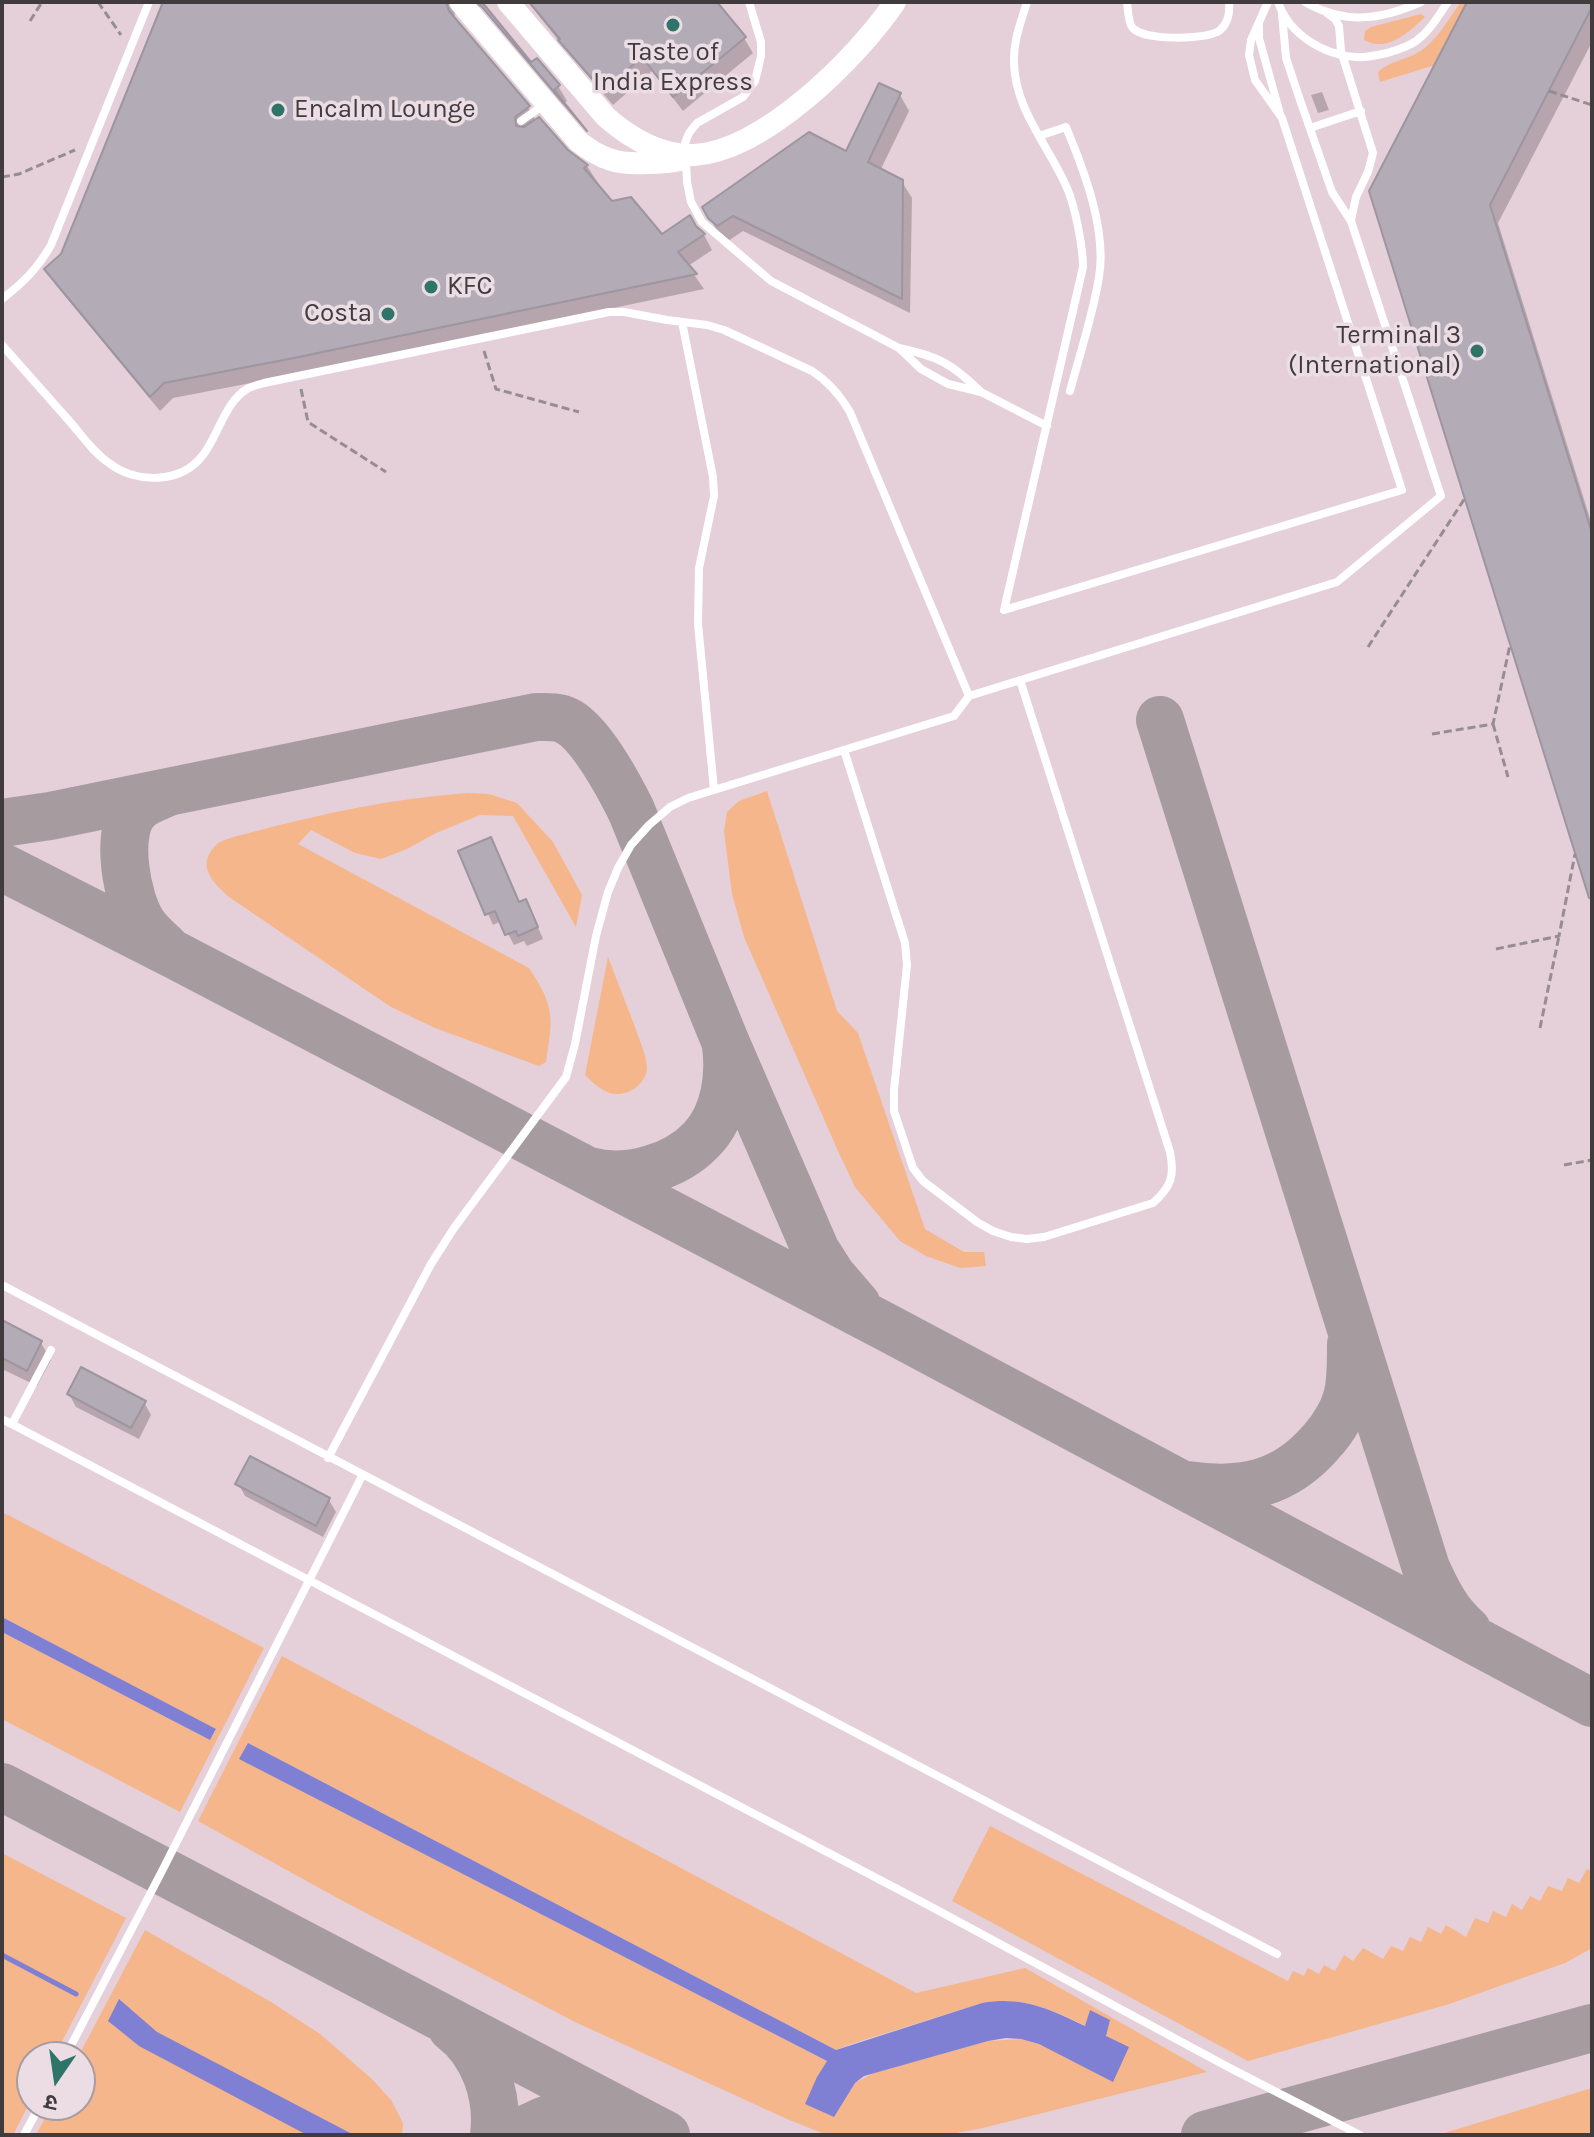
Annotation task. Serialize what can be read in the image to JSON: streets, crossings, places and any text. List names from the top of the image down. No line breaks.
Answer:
{"places":["Taste of India Express","Encalm Lounge","KFC","Costa","Terminal 3 (International)"],"north":"bottom"}
